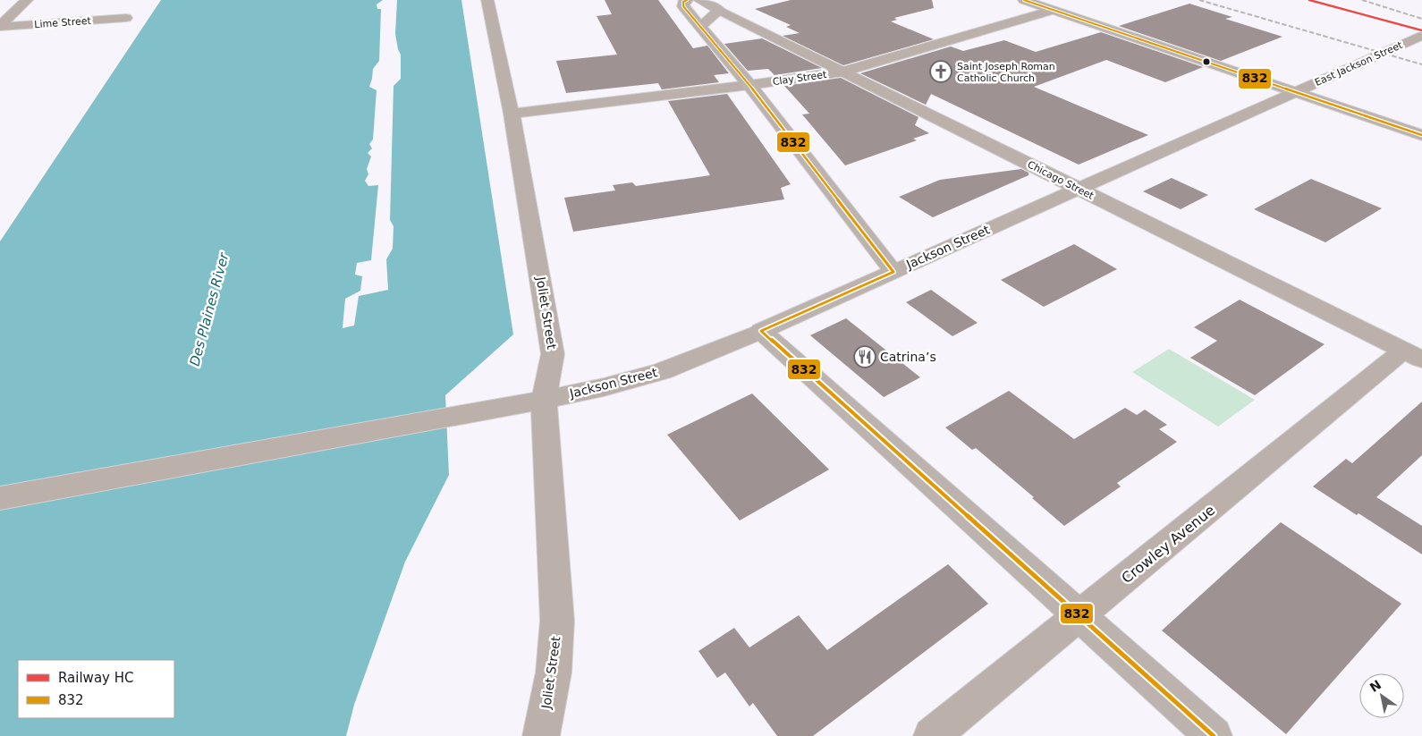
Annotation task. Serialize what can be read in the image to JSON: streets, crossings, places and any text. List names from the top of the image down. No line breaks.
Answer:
{"streets":{"main road":["Chicago Street","Jackson Street"],"street":["Lime Street","East Jackson Street","Clay Street","Joliet Street","Crowley Avenue"]},"crossings":[["East Jackson Street","Jackson Street"],["Clay Street","Chicago Street"],["Clay Street","Joliet Street"],["Chicago Street","Jackson Street"],["Chicago Street","Crowley Avenue"],["Jackson Street","Joliet Street"]],"water":["Des Plaines River"],"places":{"church":["Saint Joseph Roman Catholic Church"],"restaurant":["Catrina’s"]},"lines":["rail line HC","transit line 832"],"legend":["Railway HC","832"],"north":"top left"}
